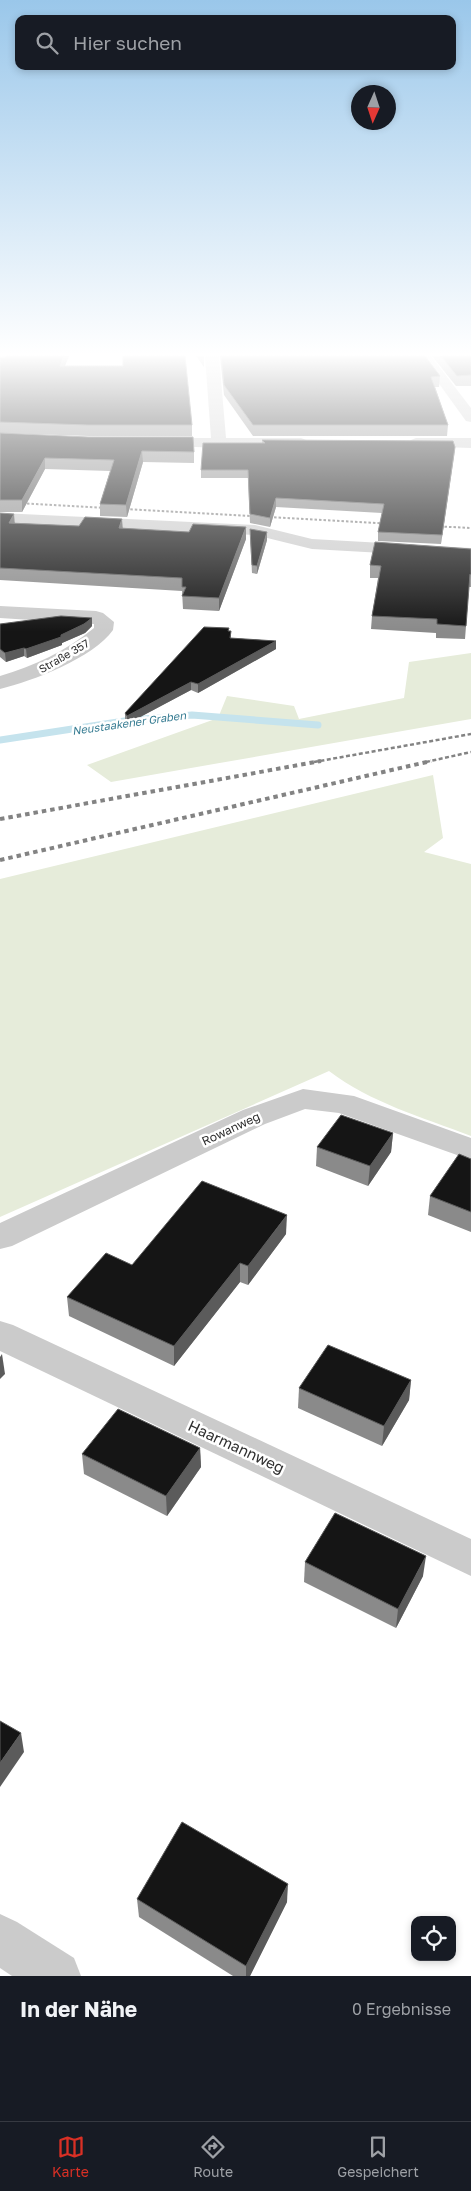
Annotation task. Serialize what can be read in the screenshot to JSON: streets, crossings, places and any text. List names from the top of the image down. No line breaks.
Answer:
{"streets":{"street":["Straße 357","Rowanweg","Haarmannweg"]},"water":["Neustaakener Graben"],"north":"bottom","page":{"search":"Hier suchen","heading":["In der Nähe","0 Ergebnisse"],"nav":["Karte","Route","Gespeichert"]}}
